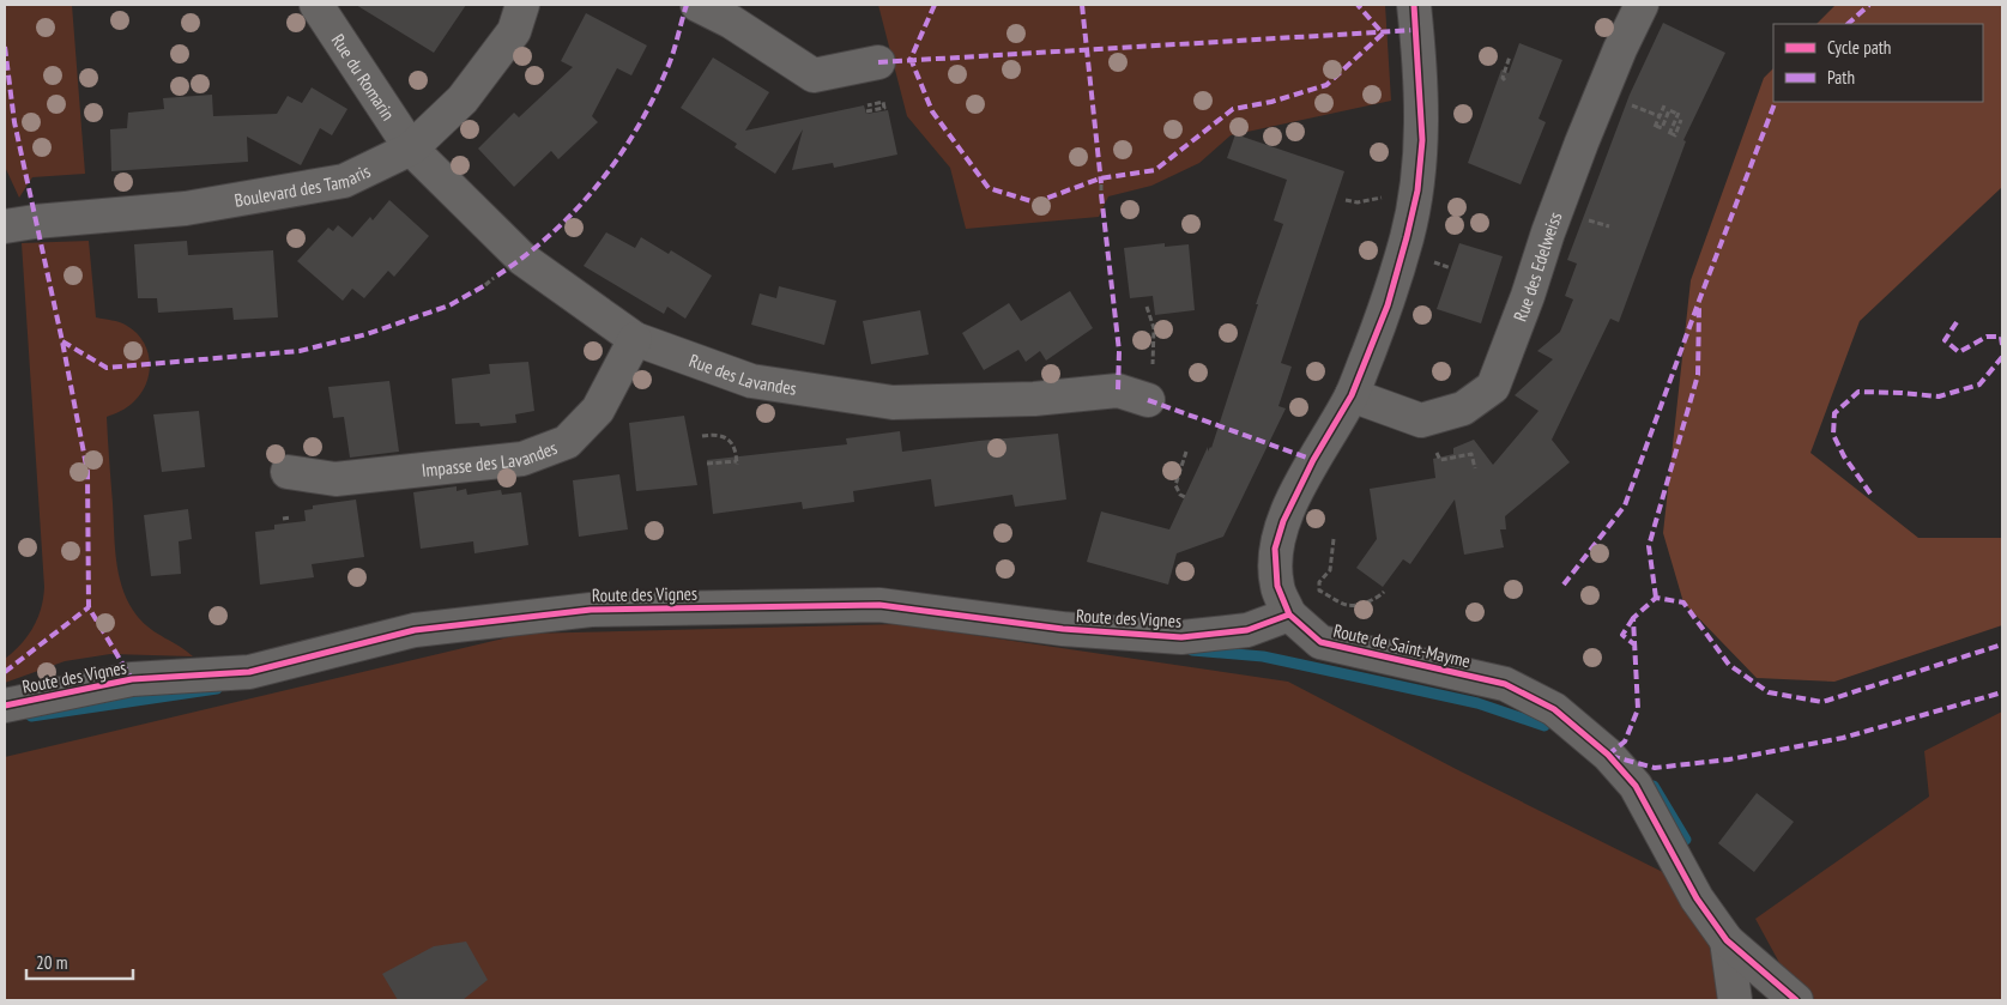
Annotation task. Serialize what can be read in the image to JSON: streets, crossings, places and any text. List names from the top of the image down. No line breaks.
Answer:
{"streets":{"street":["Rue du Romarin","Boulevard des Tamaris","Rue des Edelweiss","Rue des Lavandes","Impasse des Lavandes","Route des Vignes","Route de Saint-Mayme"]},"crossings":[["Rue du Romarin","Boulevard des Tamaris"],["Rue du Romarin","Rue des Lavandes"],["Boulevard des Tamaris","Rue des Lavandes"],["Rue des Edelweiss","Route de Saint-Mayme"],["Rue des Lavandes","Impasse des Lavandes"],["Route des Vignes","Route de Saint-Mayme"]],"legend":["Cycle path","Path"],"scale_bar":"20 m"}
